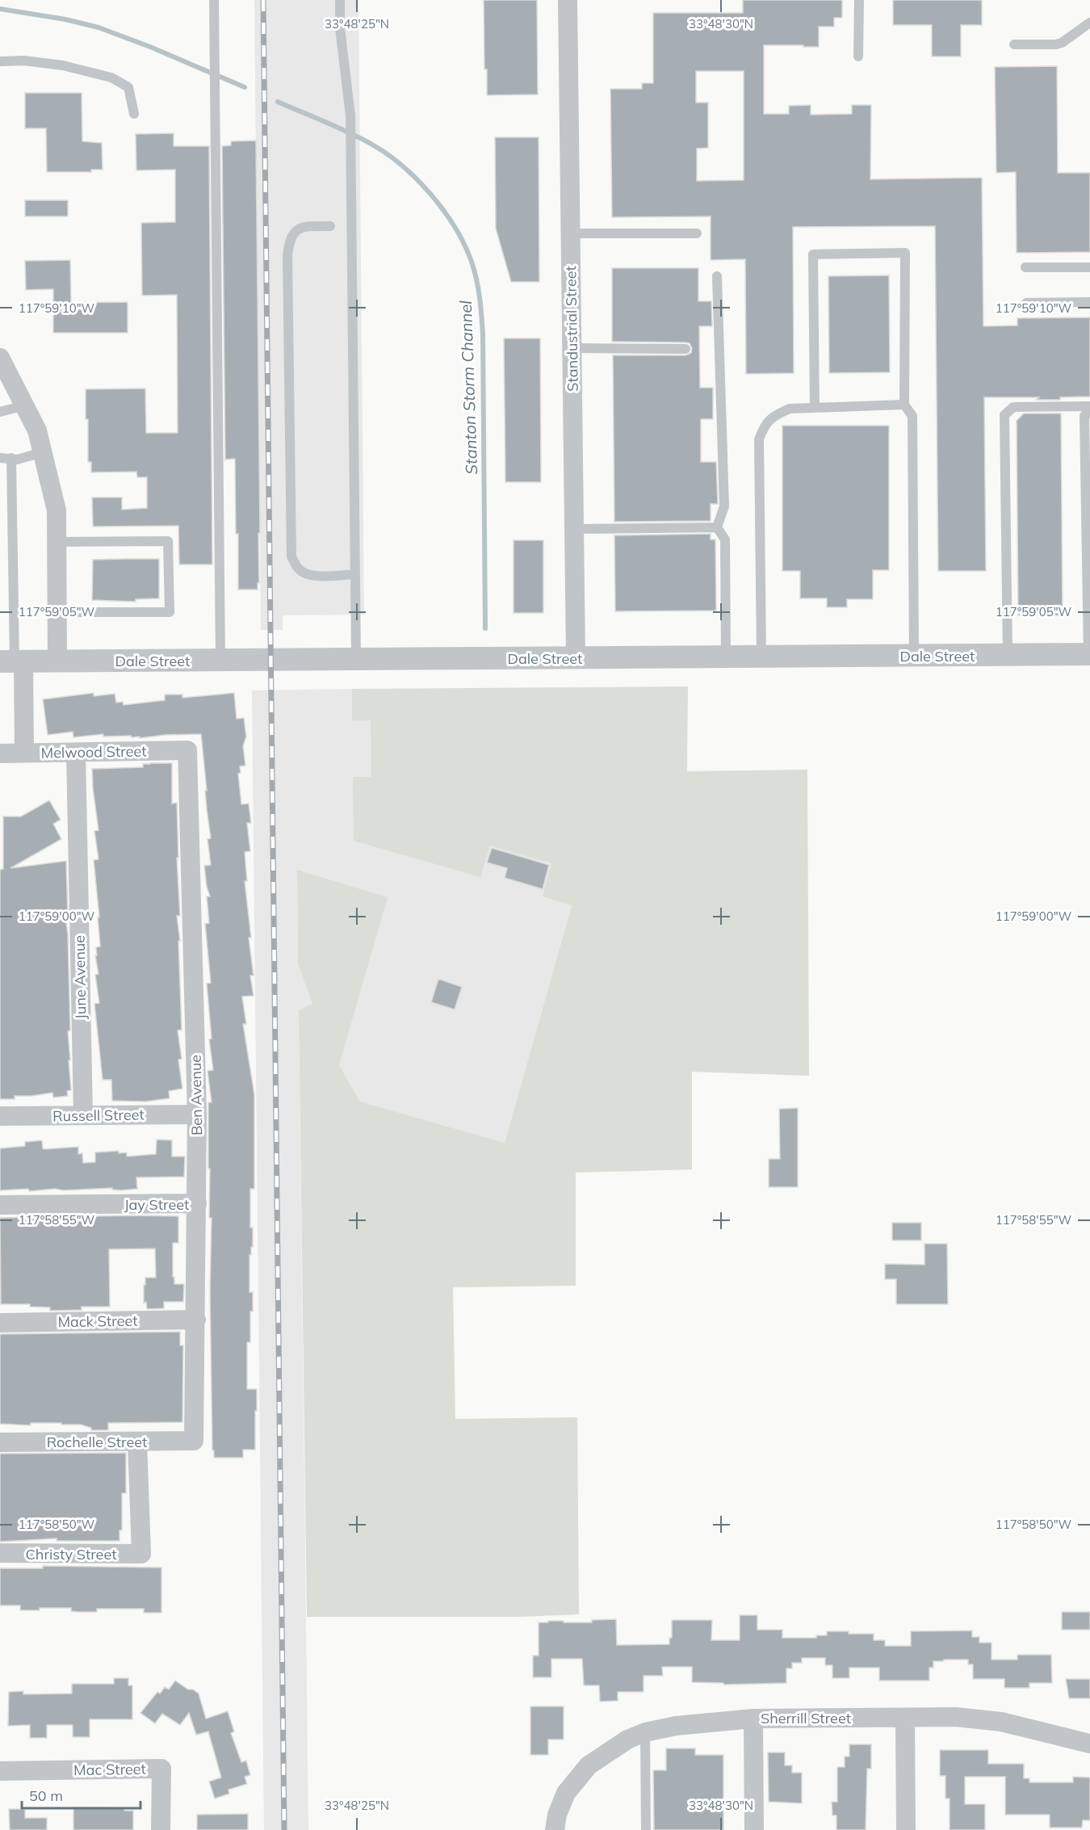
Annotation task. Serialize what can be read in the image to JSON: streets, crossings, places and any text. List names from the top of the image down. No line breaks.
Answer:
{"streets":{"street":["Standustrial Street","Dale Street","Melwood Street","June Avenue","Ben Avenue","Russell Street","Jay Street","Mack Street","Rochelle Street","Christy Street","Sherrill Street","Mac Street"]},"crossings":[["Standustrial Street","Dale Street"],["Melwood Street","June Avenue"],["Melwood Street","Ben Avenue"],["June Avenue","Russell Street"],["Ben Avenue","Russell Street"],["Ben Avenue","Jay Street"],["Ben Avenue","Mack Street"],["Ben Avenue","Rochelle Street"],["Rochelle Street","Christy Street"]],"water":["Stanton Storm Channel"],"scale_bar":"50 m","coordinates":["33°48'25\"N","33°48'30\"N","117°59'10\"W","117°59'05\"W","117°59'00\"W","117°58'55\"W","117°58'50\"W"]}
